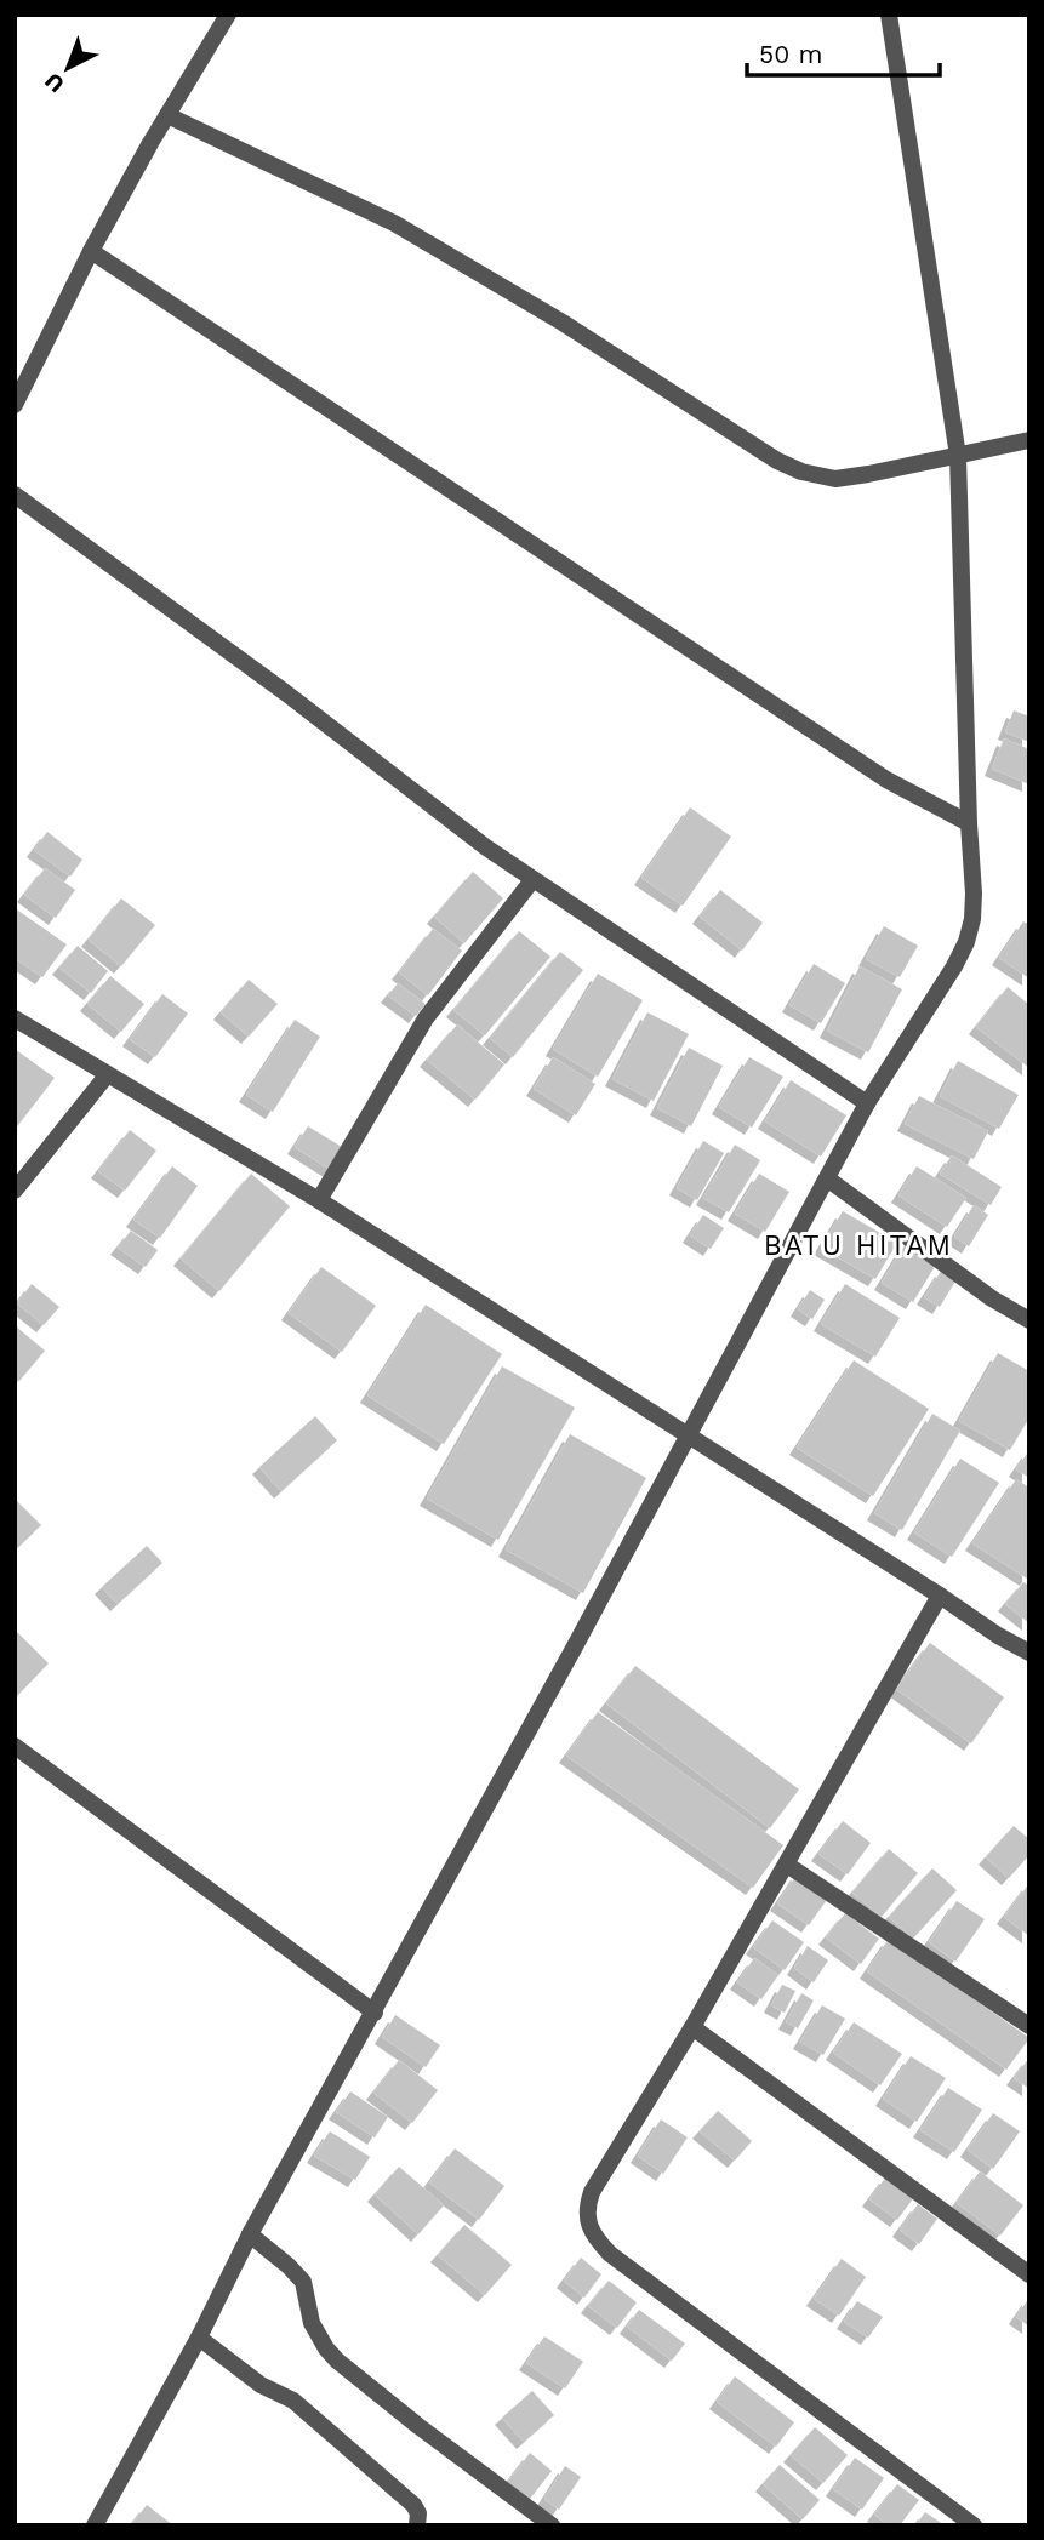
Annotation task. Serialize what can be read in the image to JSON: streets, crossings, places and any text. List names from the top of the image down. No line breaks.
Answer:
{"districts":["BATU HITAM"],"scale_bar":"50 m","north":"bottom left"}
